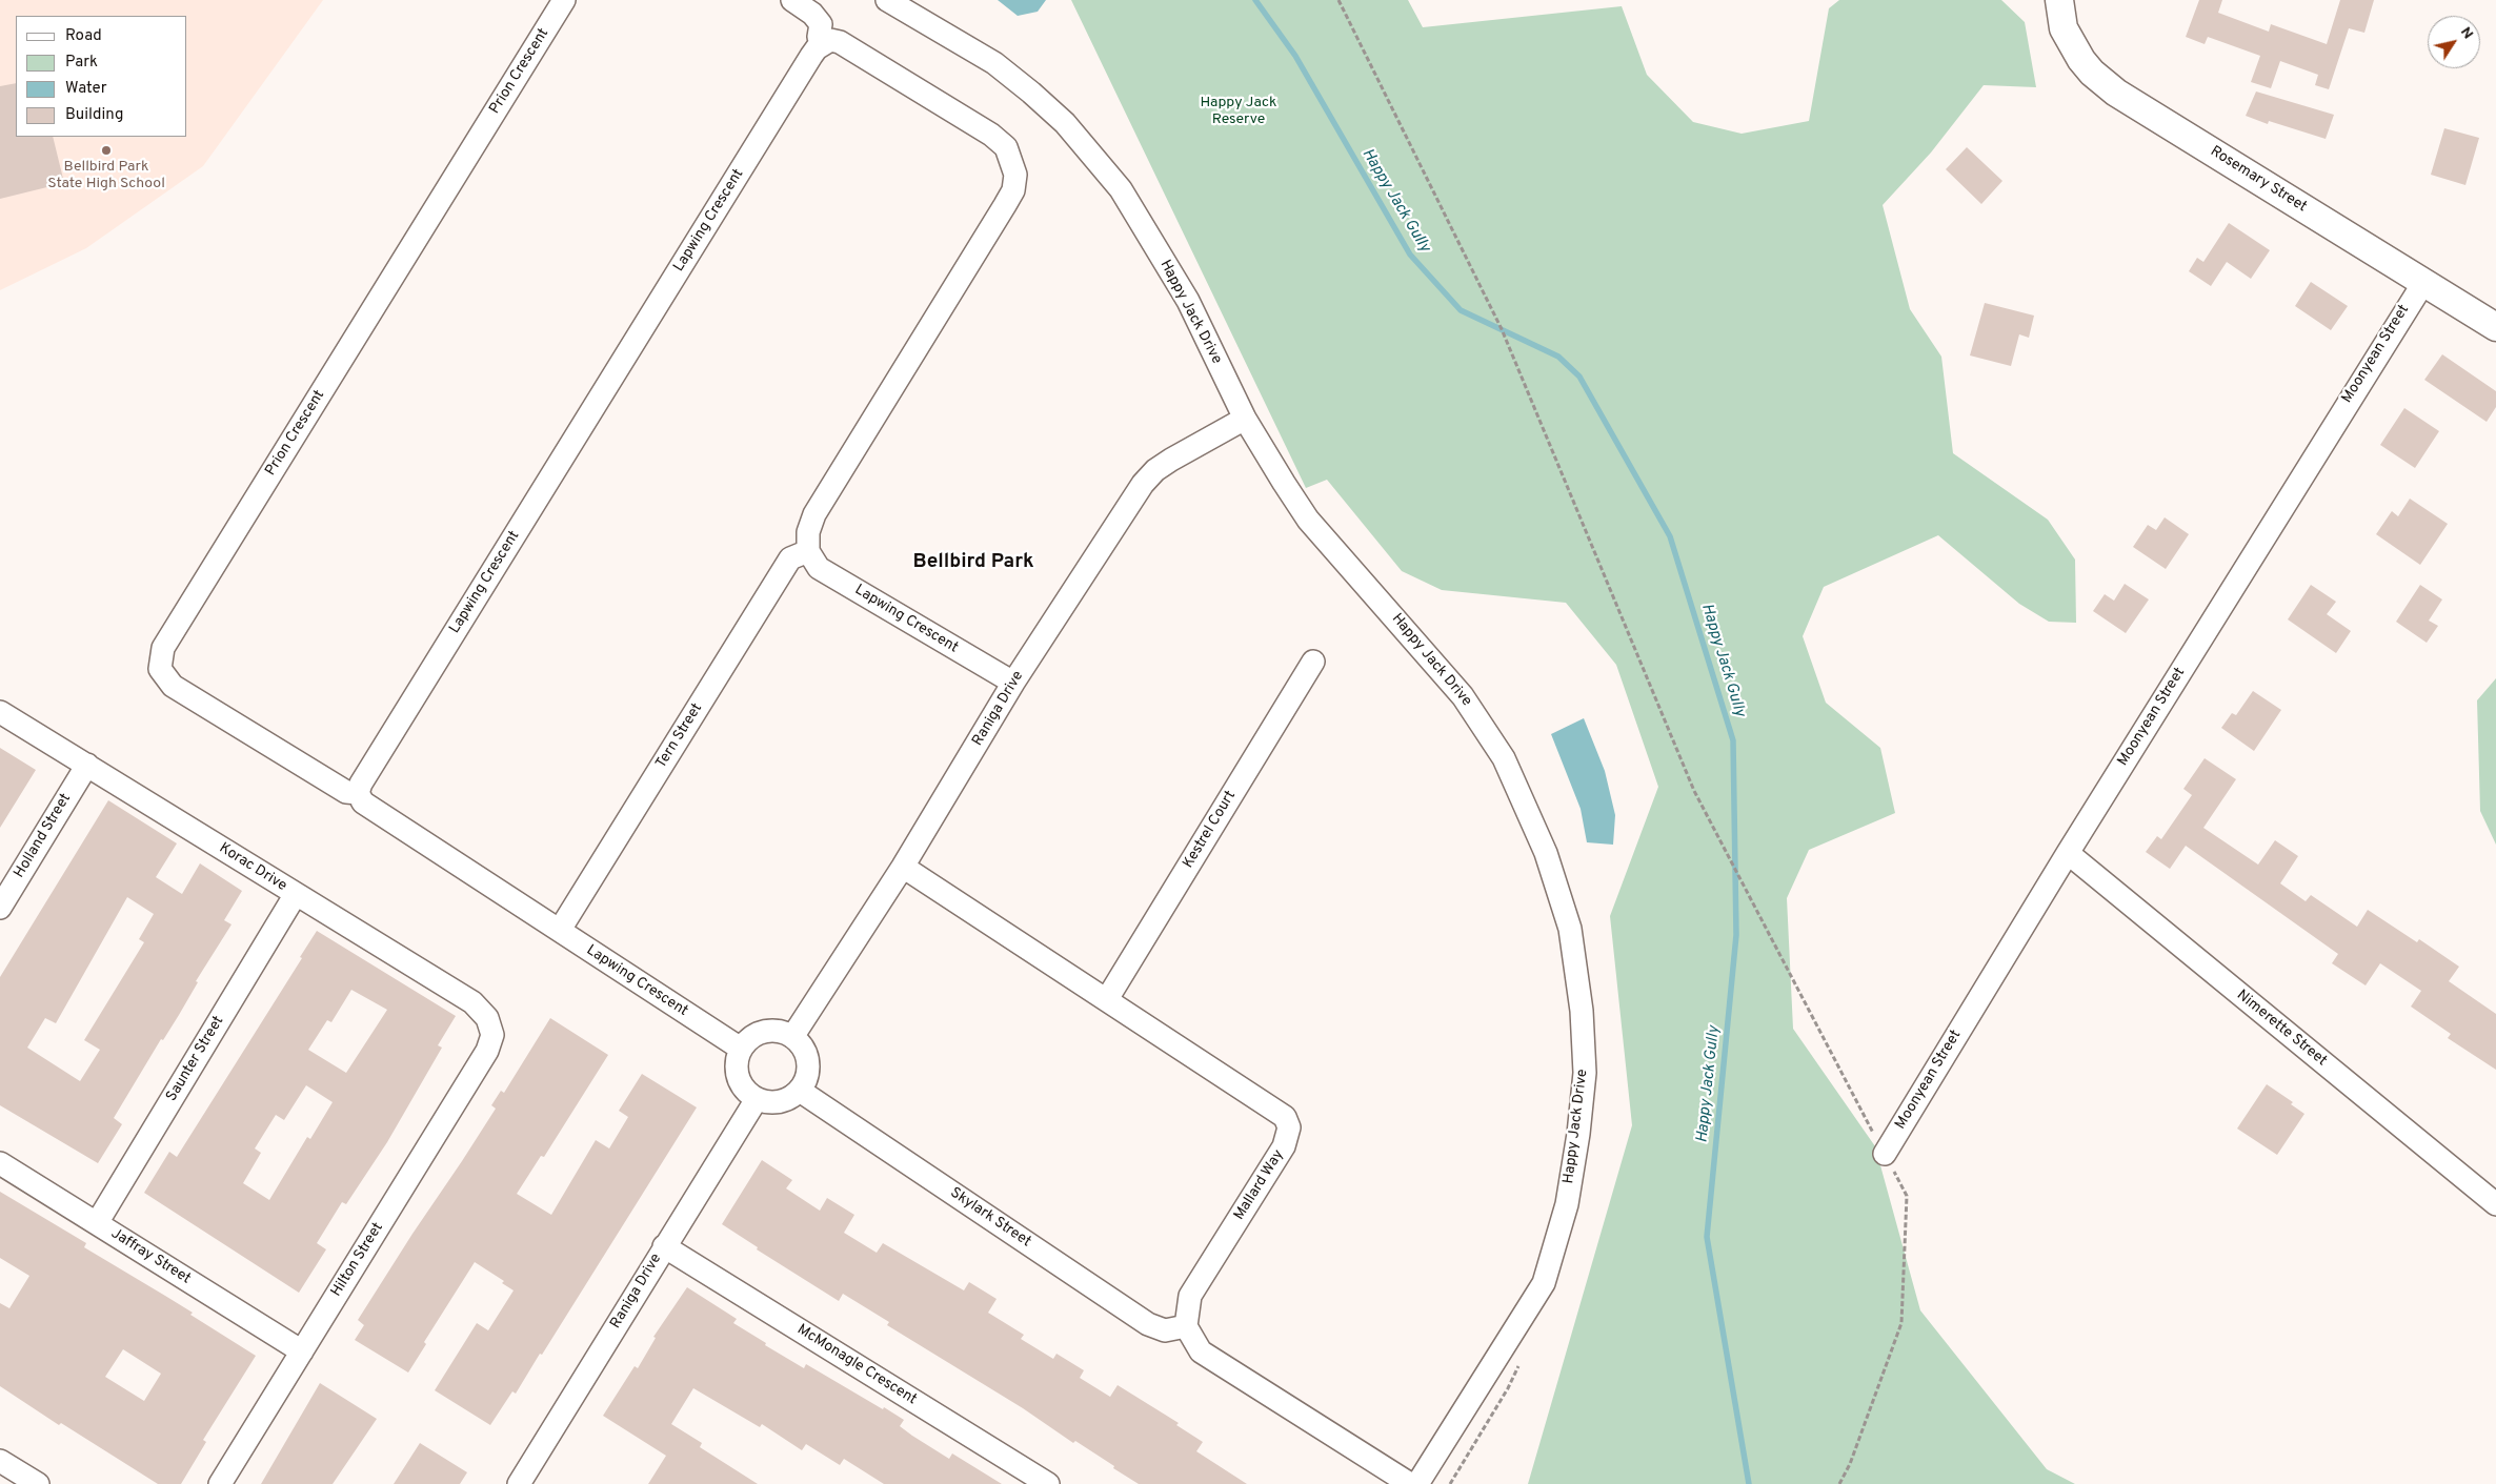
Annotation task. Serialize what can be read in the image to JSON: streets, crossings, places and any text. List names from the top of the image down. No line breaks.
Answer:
{"streets":{"street":["Prion Crescent","Rosemary Street","Lapwing Crescent","Happy Jack Drive","Moonyean Street","Raniga Drive","Tern Street","Kestrel Court","Holland Street","Korac Drive","Nimerette Street","Saunter Street","Mallard Way","Skylark Street","Jaffray Street","Hilton Street","McMonagle Crescent"]},"crossings":[["Prion Crescent","Lapwing Crescent"],["Rosemary Street","Moonyean Street"],["Lapwing Crescent","Raniga Drive"],["Lapwing Crescent","Tern Street"],["Lapwing Crescent","Skylark Street"],["Happy Jack Drive","Raniga Drive"],["Moonyean Street","Nimerette Street"],["Raniga Drive","Mallard Way"],["Raniga Drive","Skylark Street"],["Raniga Drive","McMonagle Crescent"],["Kestrel Court","Mallard Way"],["Holland Street","Korac Drive"],["Korac Drive","Saunter Street"],["Korac Drive","Hilton Street"],["Saunter Street","Jaffray Street"],["Mallard Way","Skylark Street"],["Jaffray Street","Hilton Street"]],"districts":["Bellbird Park"],"water":["Happy Jack Gully"],"parks":["Happy Jack Reserve"],"places":["Bellbird Park State High School"],"legend":["Road","Park","Water","Building"],"north":"top right"}
